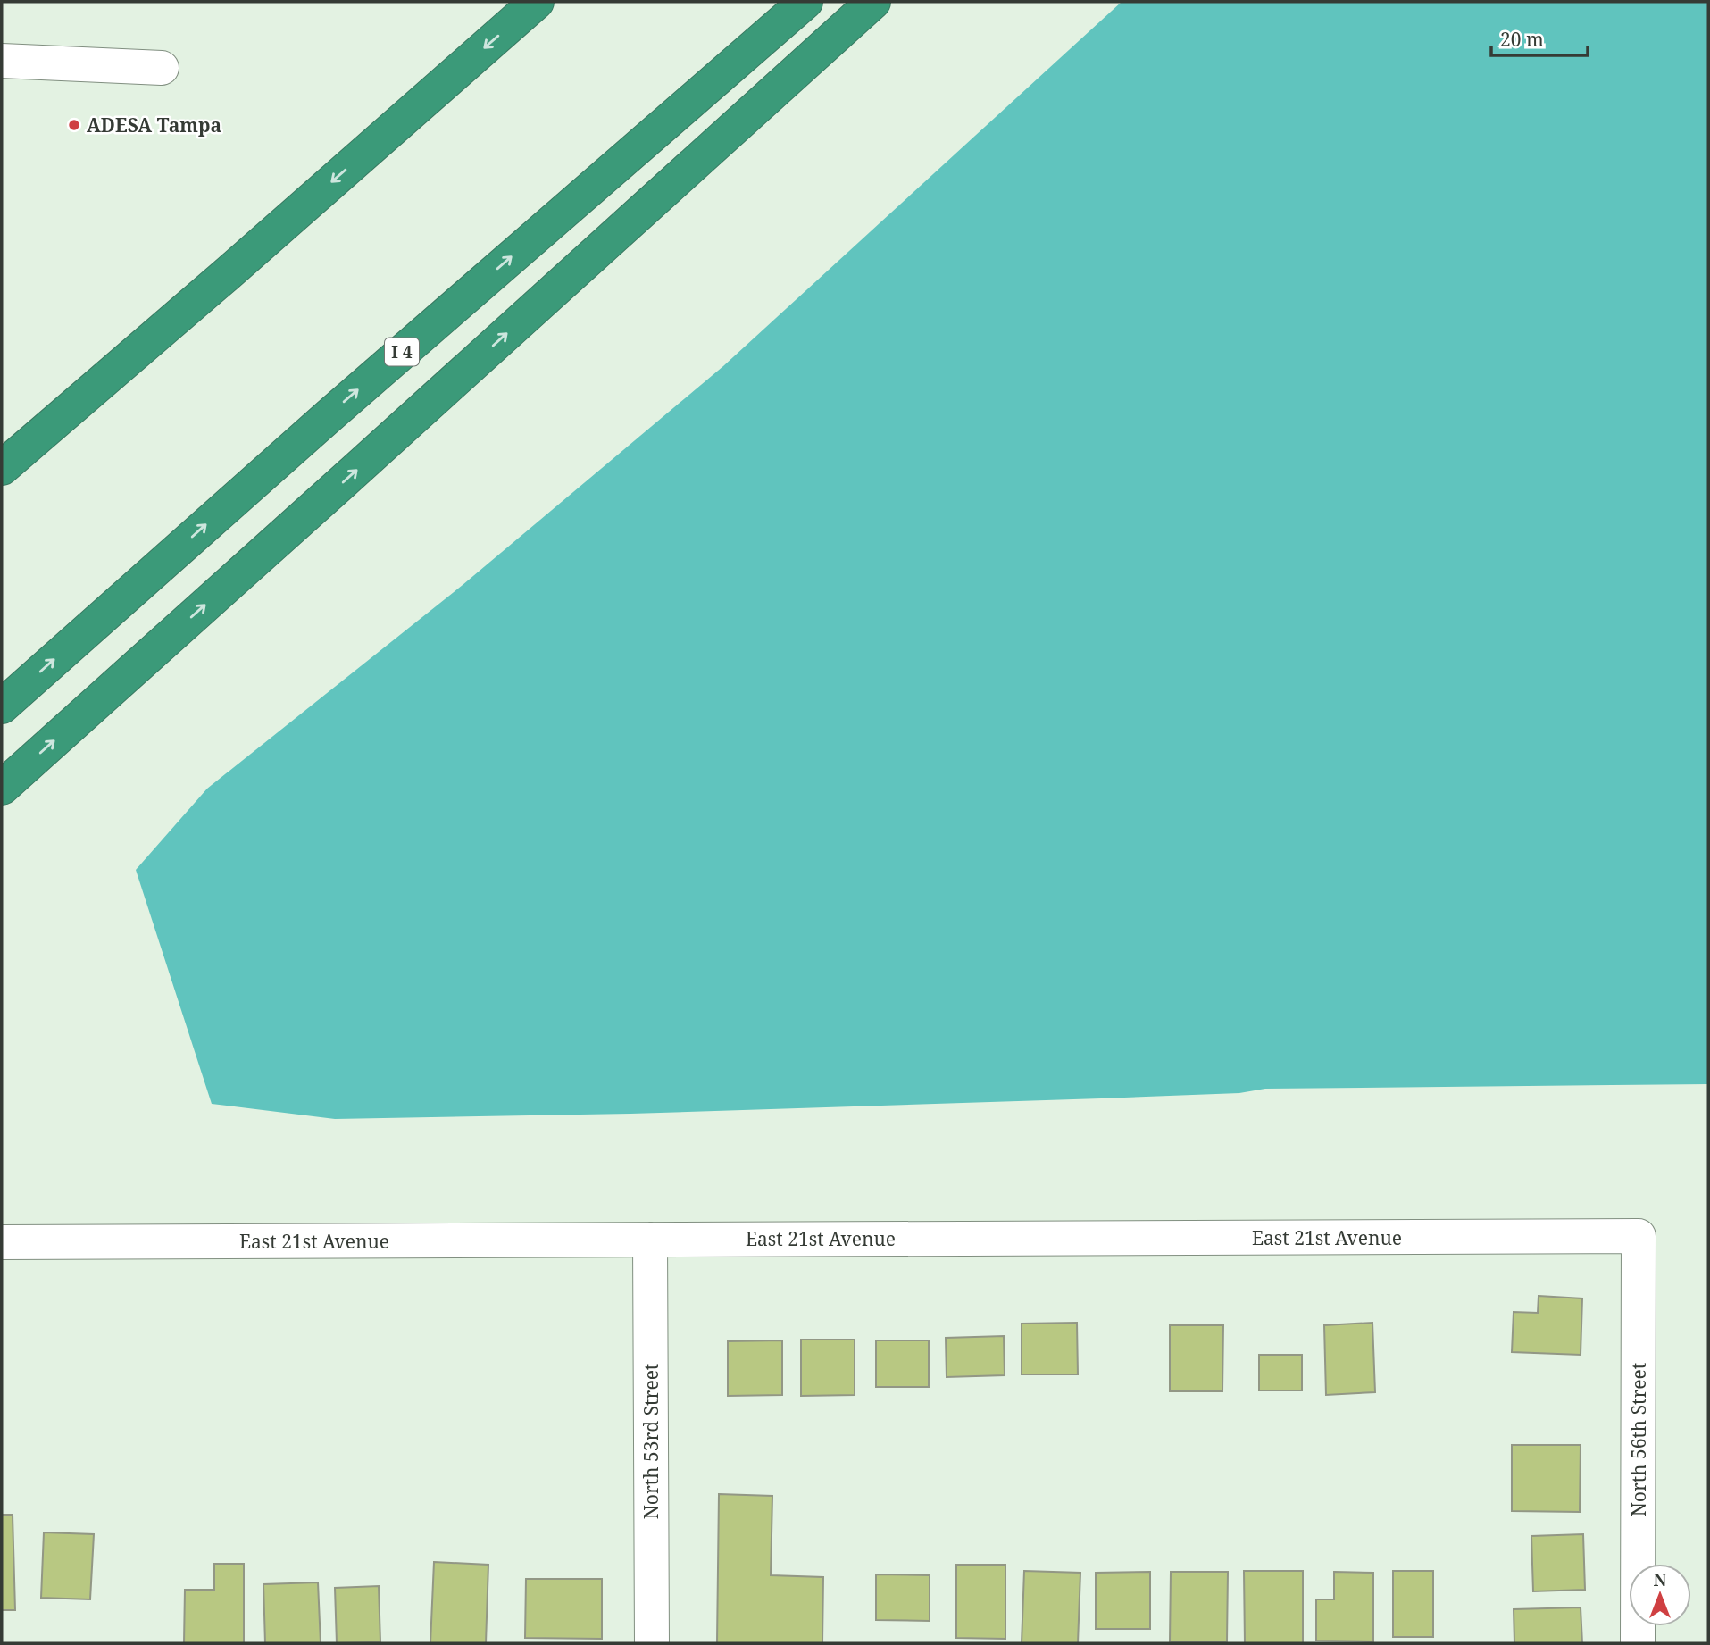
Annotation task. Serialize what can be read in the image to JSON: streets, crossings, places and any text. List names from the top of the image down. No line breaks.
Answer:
{"streets":{"highway":["I 4"],"street":["East 21st Avenue","North 56th Street","North 53rd Street"]},"crossings":[["East 21st Avenue","North 56th Street"],["East 21st Avenue","North 53rd Street"]],"places":["ADESA Tampa"],"scale_bar":"20 m","north":"top"}
